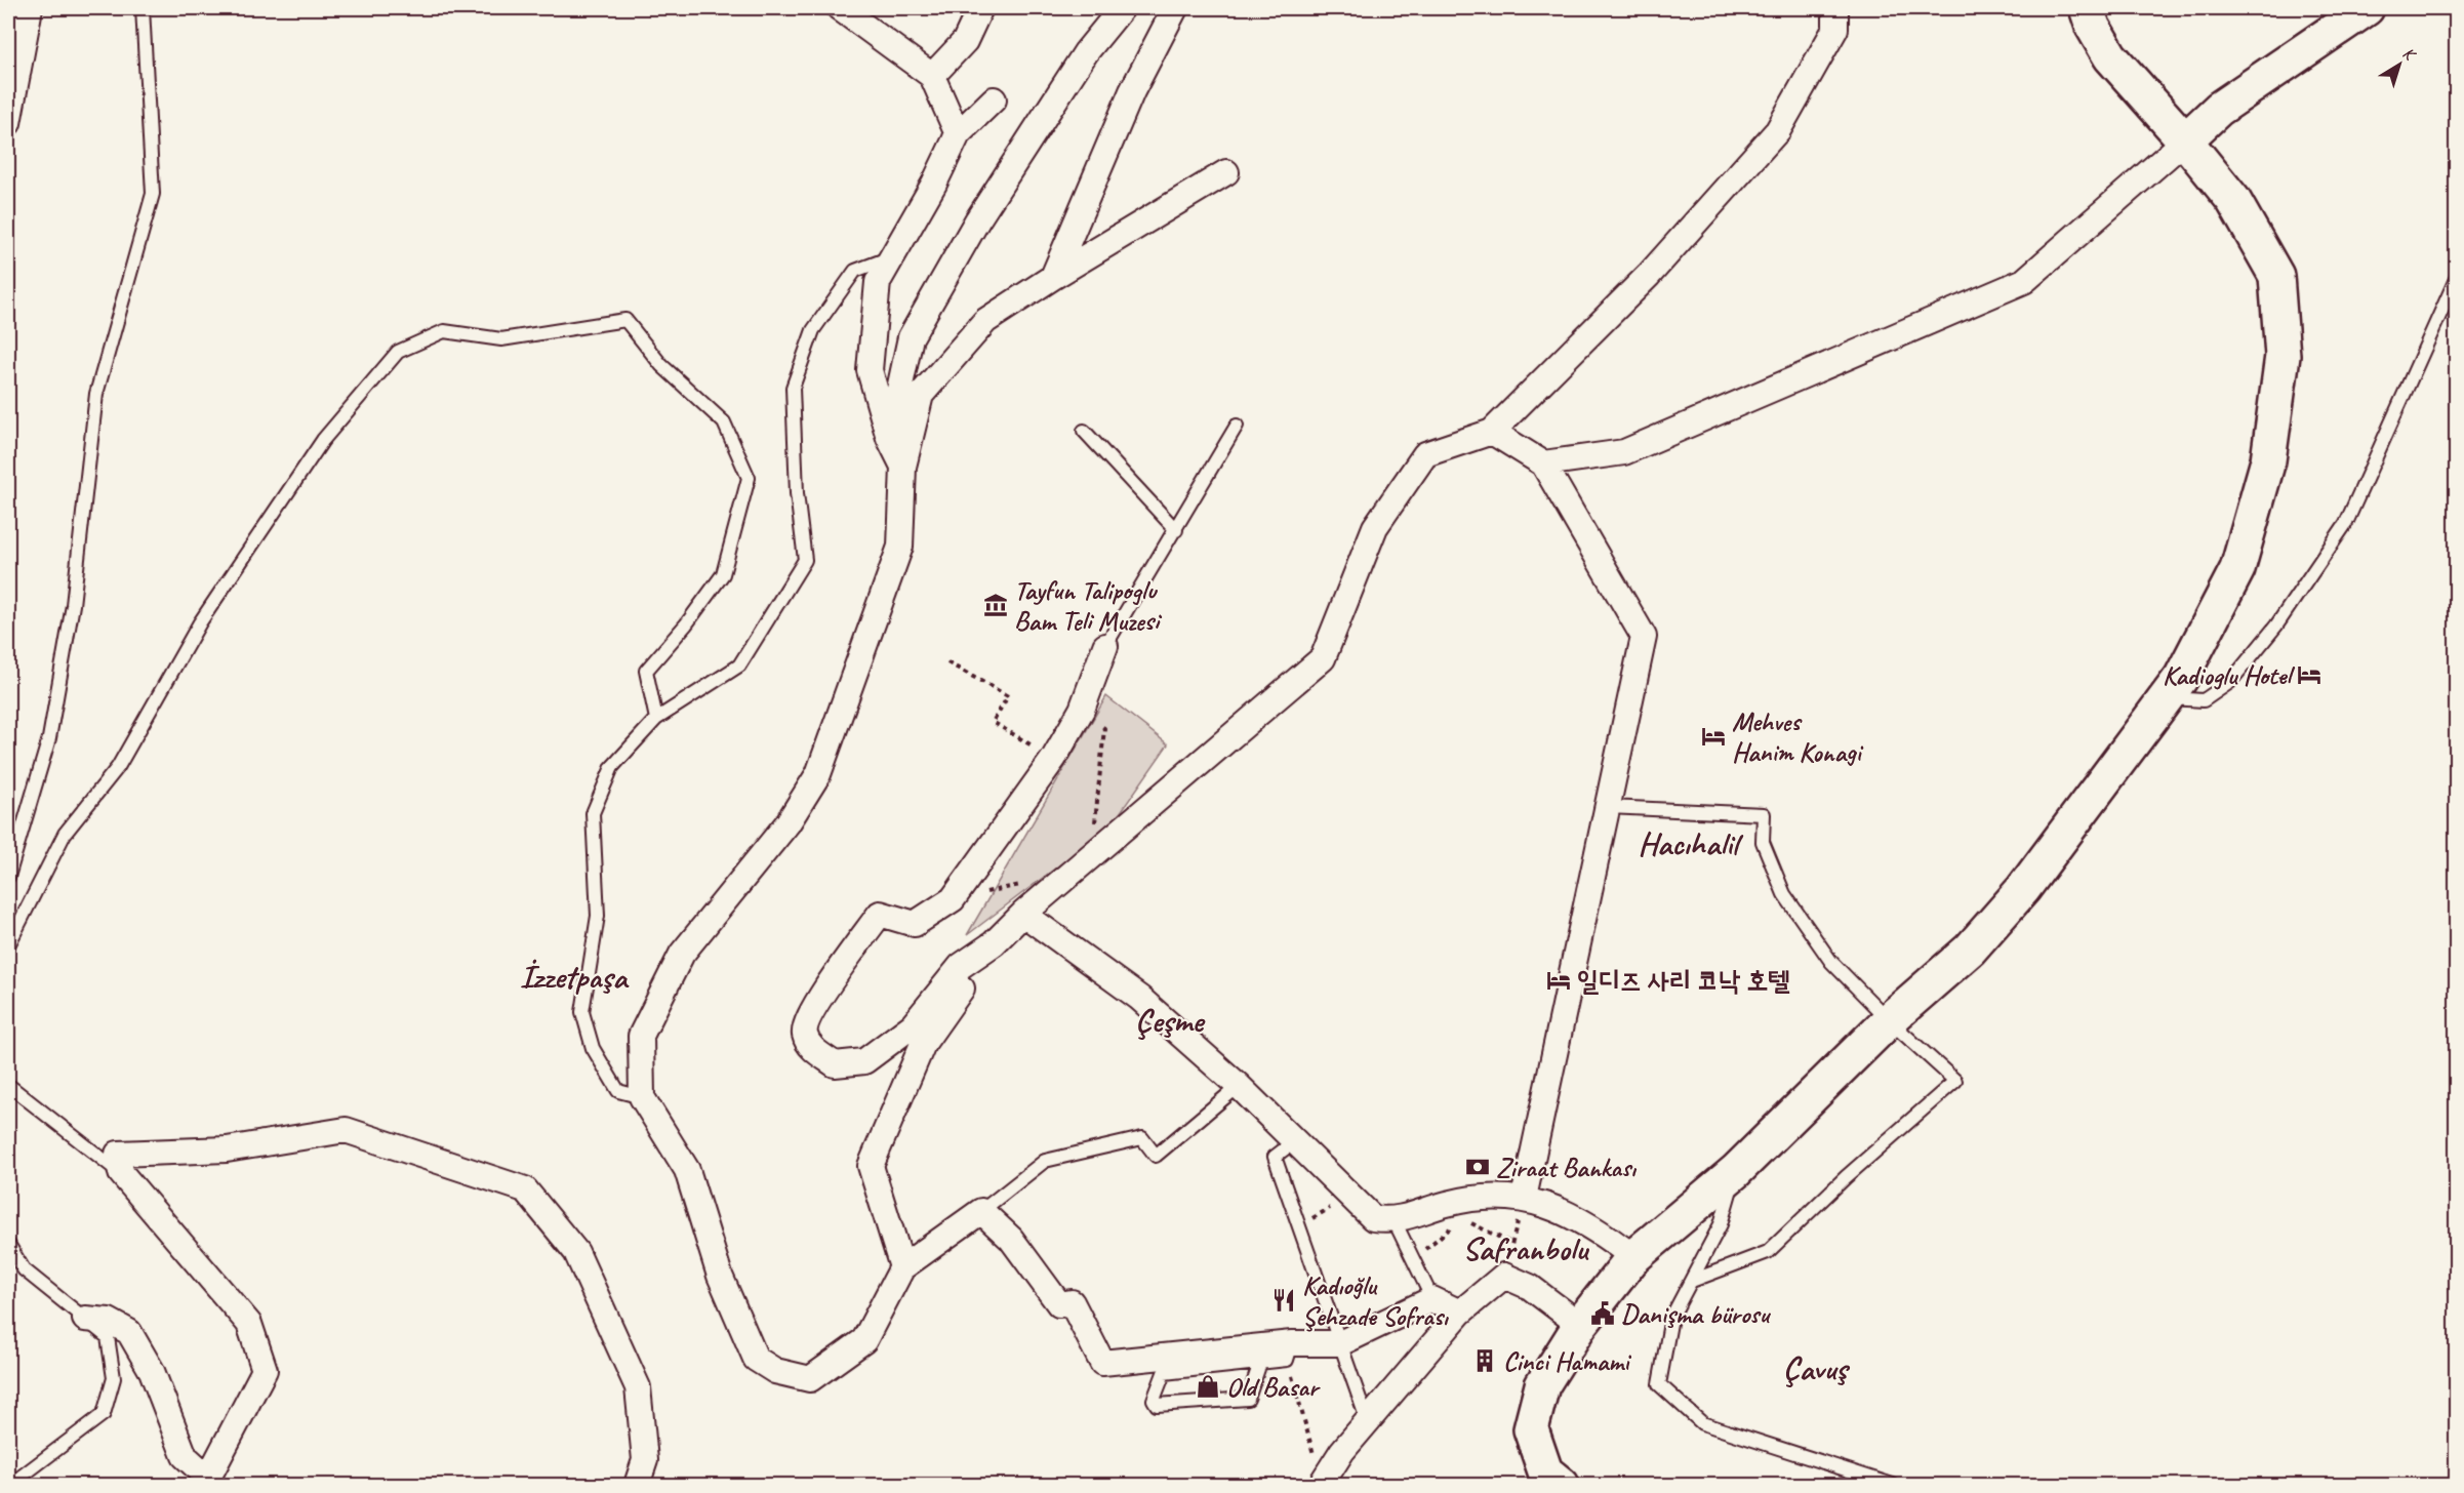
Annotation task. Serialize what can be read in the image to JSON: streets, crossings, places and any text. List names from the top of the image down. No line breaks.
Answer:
{"districts":["Hacıhalil","İzzetpaşa","Çeşme","Safranbolu","Çavuş"],"places":{"museum":["Tayfun Talipoglu Bam Teli Muzesi"],"hotel":["Kadioglu Hotel","Mehves Hanim Konagi","일디즈 사리 코낙 호텔"],"bank":["Ziraat Bankası"],"restaurant":["Kadıoğlu Şehzade Sofrası"],"public building":["Danişma bürosu"],"building":["Cinci Hamami"],"shop":["Old Basar"]},"north":"top right"}
